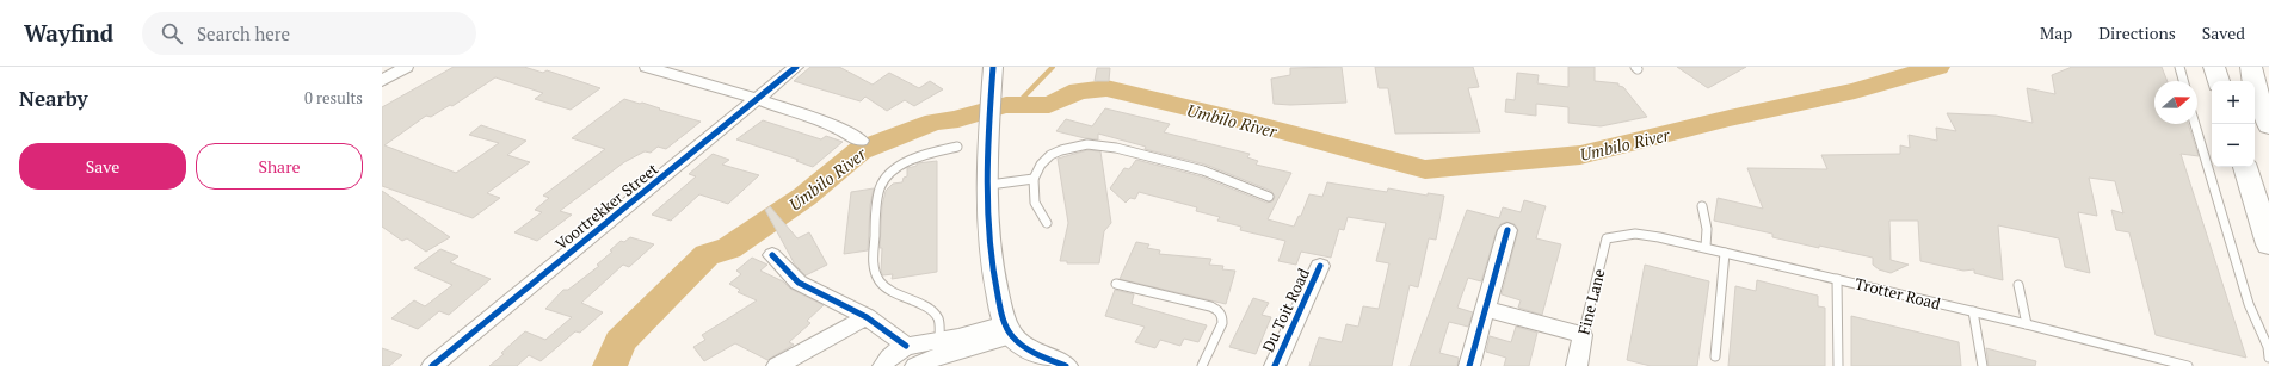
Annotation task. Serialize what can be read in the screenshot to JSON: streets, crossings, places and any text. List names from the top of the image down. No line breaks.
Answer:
{"streets":{"street":["Voortrekker Street","Fine Lane","Du Toit Road"],"lane":["Trotter Road"]},"crossings":[["Trotter Road","Fine Lane"]],"water":["Umbilo River"],"north":"right","page":{"header":"Wayfind","search":"Search here","nav":["Map","Directions","Saved"],"heading":["Nearby","0 results"],"map_buttons":["+","−"],"buttons":["Save","Share"]}}
